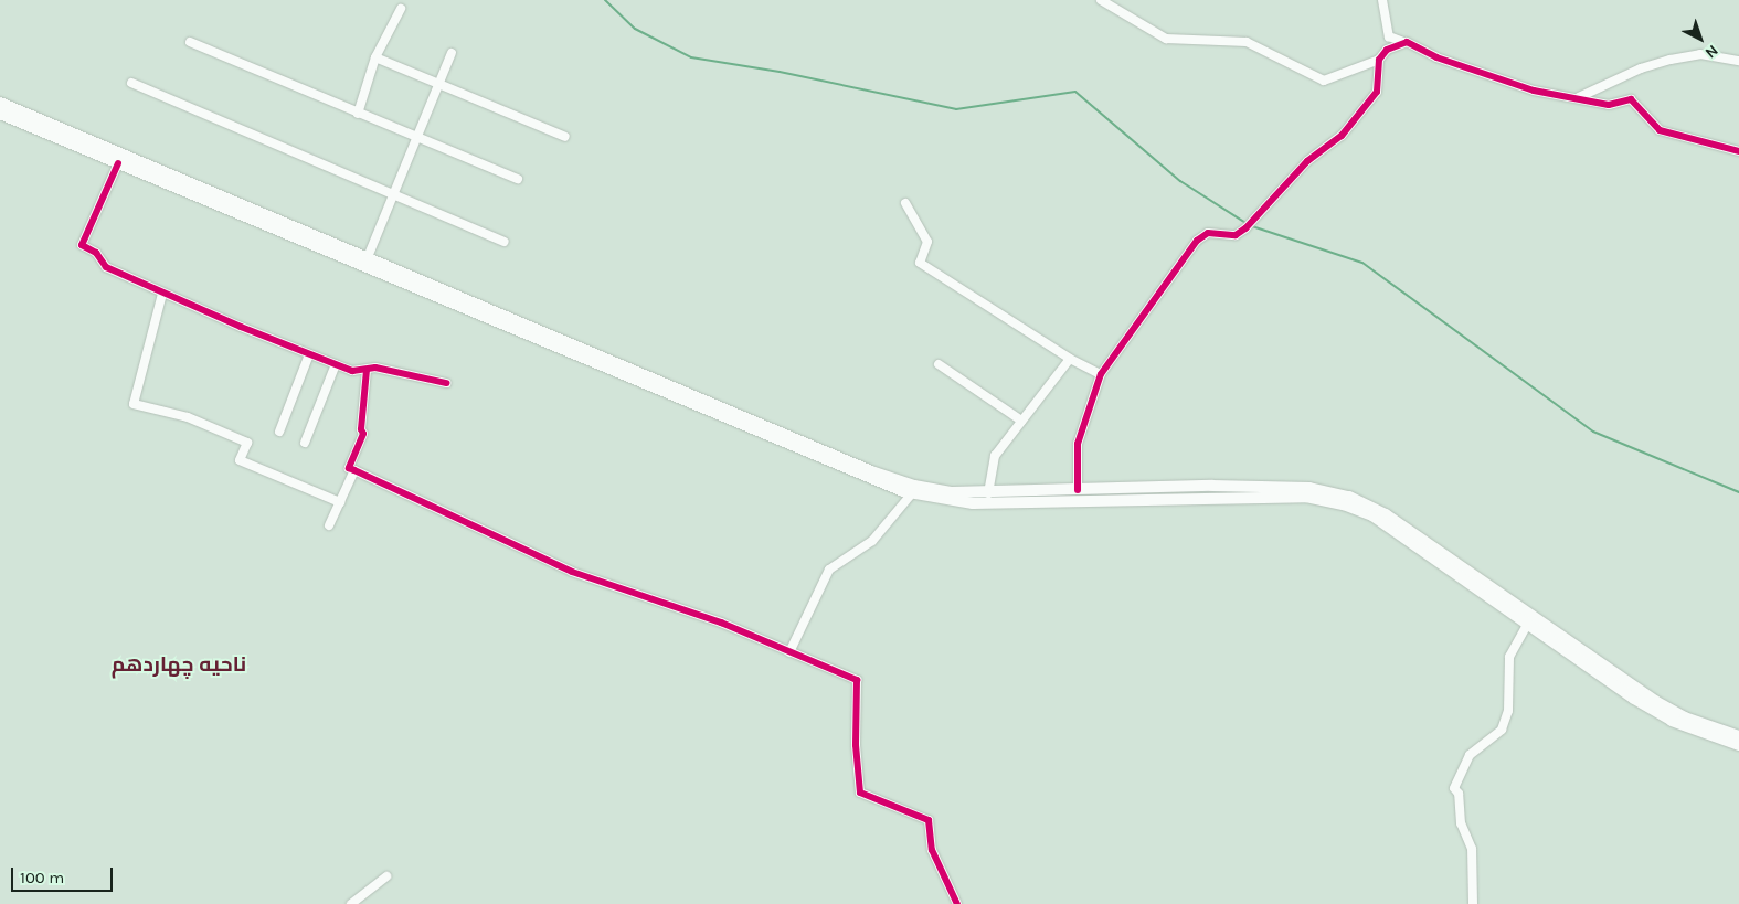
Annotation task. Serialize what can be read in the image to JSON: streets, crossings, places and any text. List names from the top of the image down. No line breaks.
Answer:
{"districts":["ناحیه چهاردهم"],"scale_bar":"100 m","north":"bottom right"}
